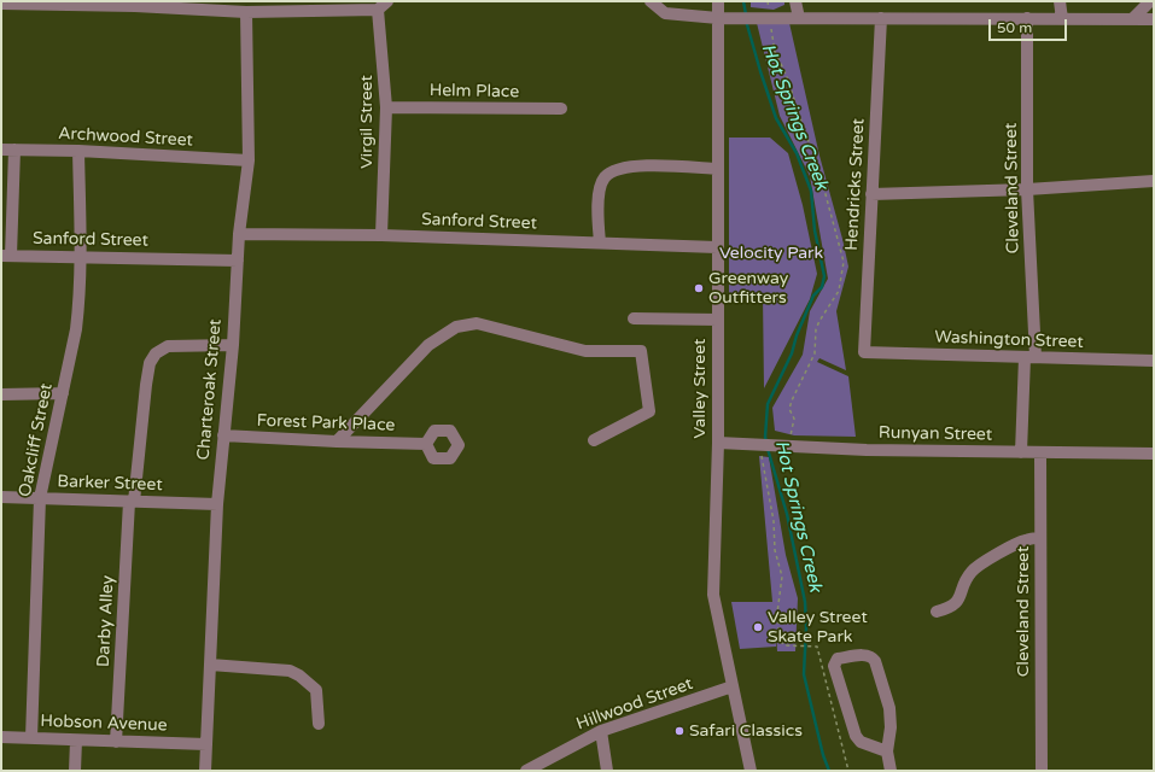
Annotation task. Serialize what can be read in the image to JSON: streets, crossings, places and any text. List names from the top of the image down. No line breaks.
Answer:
{"streets":{"street":["Helm Place","Virgil Street","Archwood Street","Hendricks Street","Cleveland Street","Sanford Street","Washington Street","Valley Street","Charteroak Street","Forest Park Place","Runyan Street","Oakcliff Street","Barker Street","Darby Alley","Hillwood Street","Hobson Avenue"]},"crossings":[["Helm Place","Virgil Street"],["Virgil Street","Sanford Street"],["Archwood Street","Charteroak Street"],["Archwood Street","Oakcliff Street"],["Hendricks Street","Washington Street"],["Cleveland Street","Washington Street"],["Cleveland Street","Runyan Street"],["Sanford Street","Valley Street"],["Sanford Street","Charteroak Street"],["Sanford Street","Oakcliff Street"],["Valley Street","Runyan Street"],["Valley Street","Hillwood Street"],["Charteroak Street","Forest Park Place"],["Charteroak Street","Barker Street"],["Charteroak Street","Darby Alley"],["Charteroak Street","Hobson Avenue"],["Oakcliff Street","Barker Street"],["Oakcliff Street","Hobson Avenue"],["Barker Street","Darby Alley"],["Darby Alley","Hobson Avenue"]],"water":["Hot Springs Creek"],"parks":["Velocity Park"],"places":["Greenway Outfitters","Valley Street Skate Park","Safari Classics"],"scale_bar":"50 m"}
